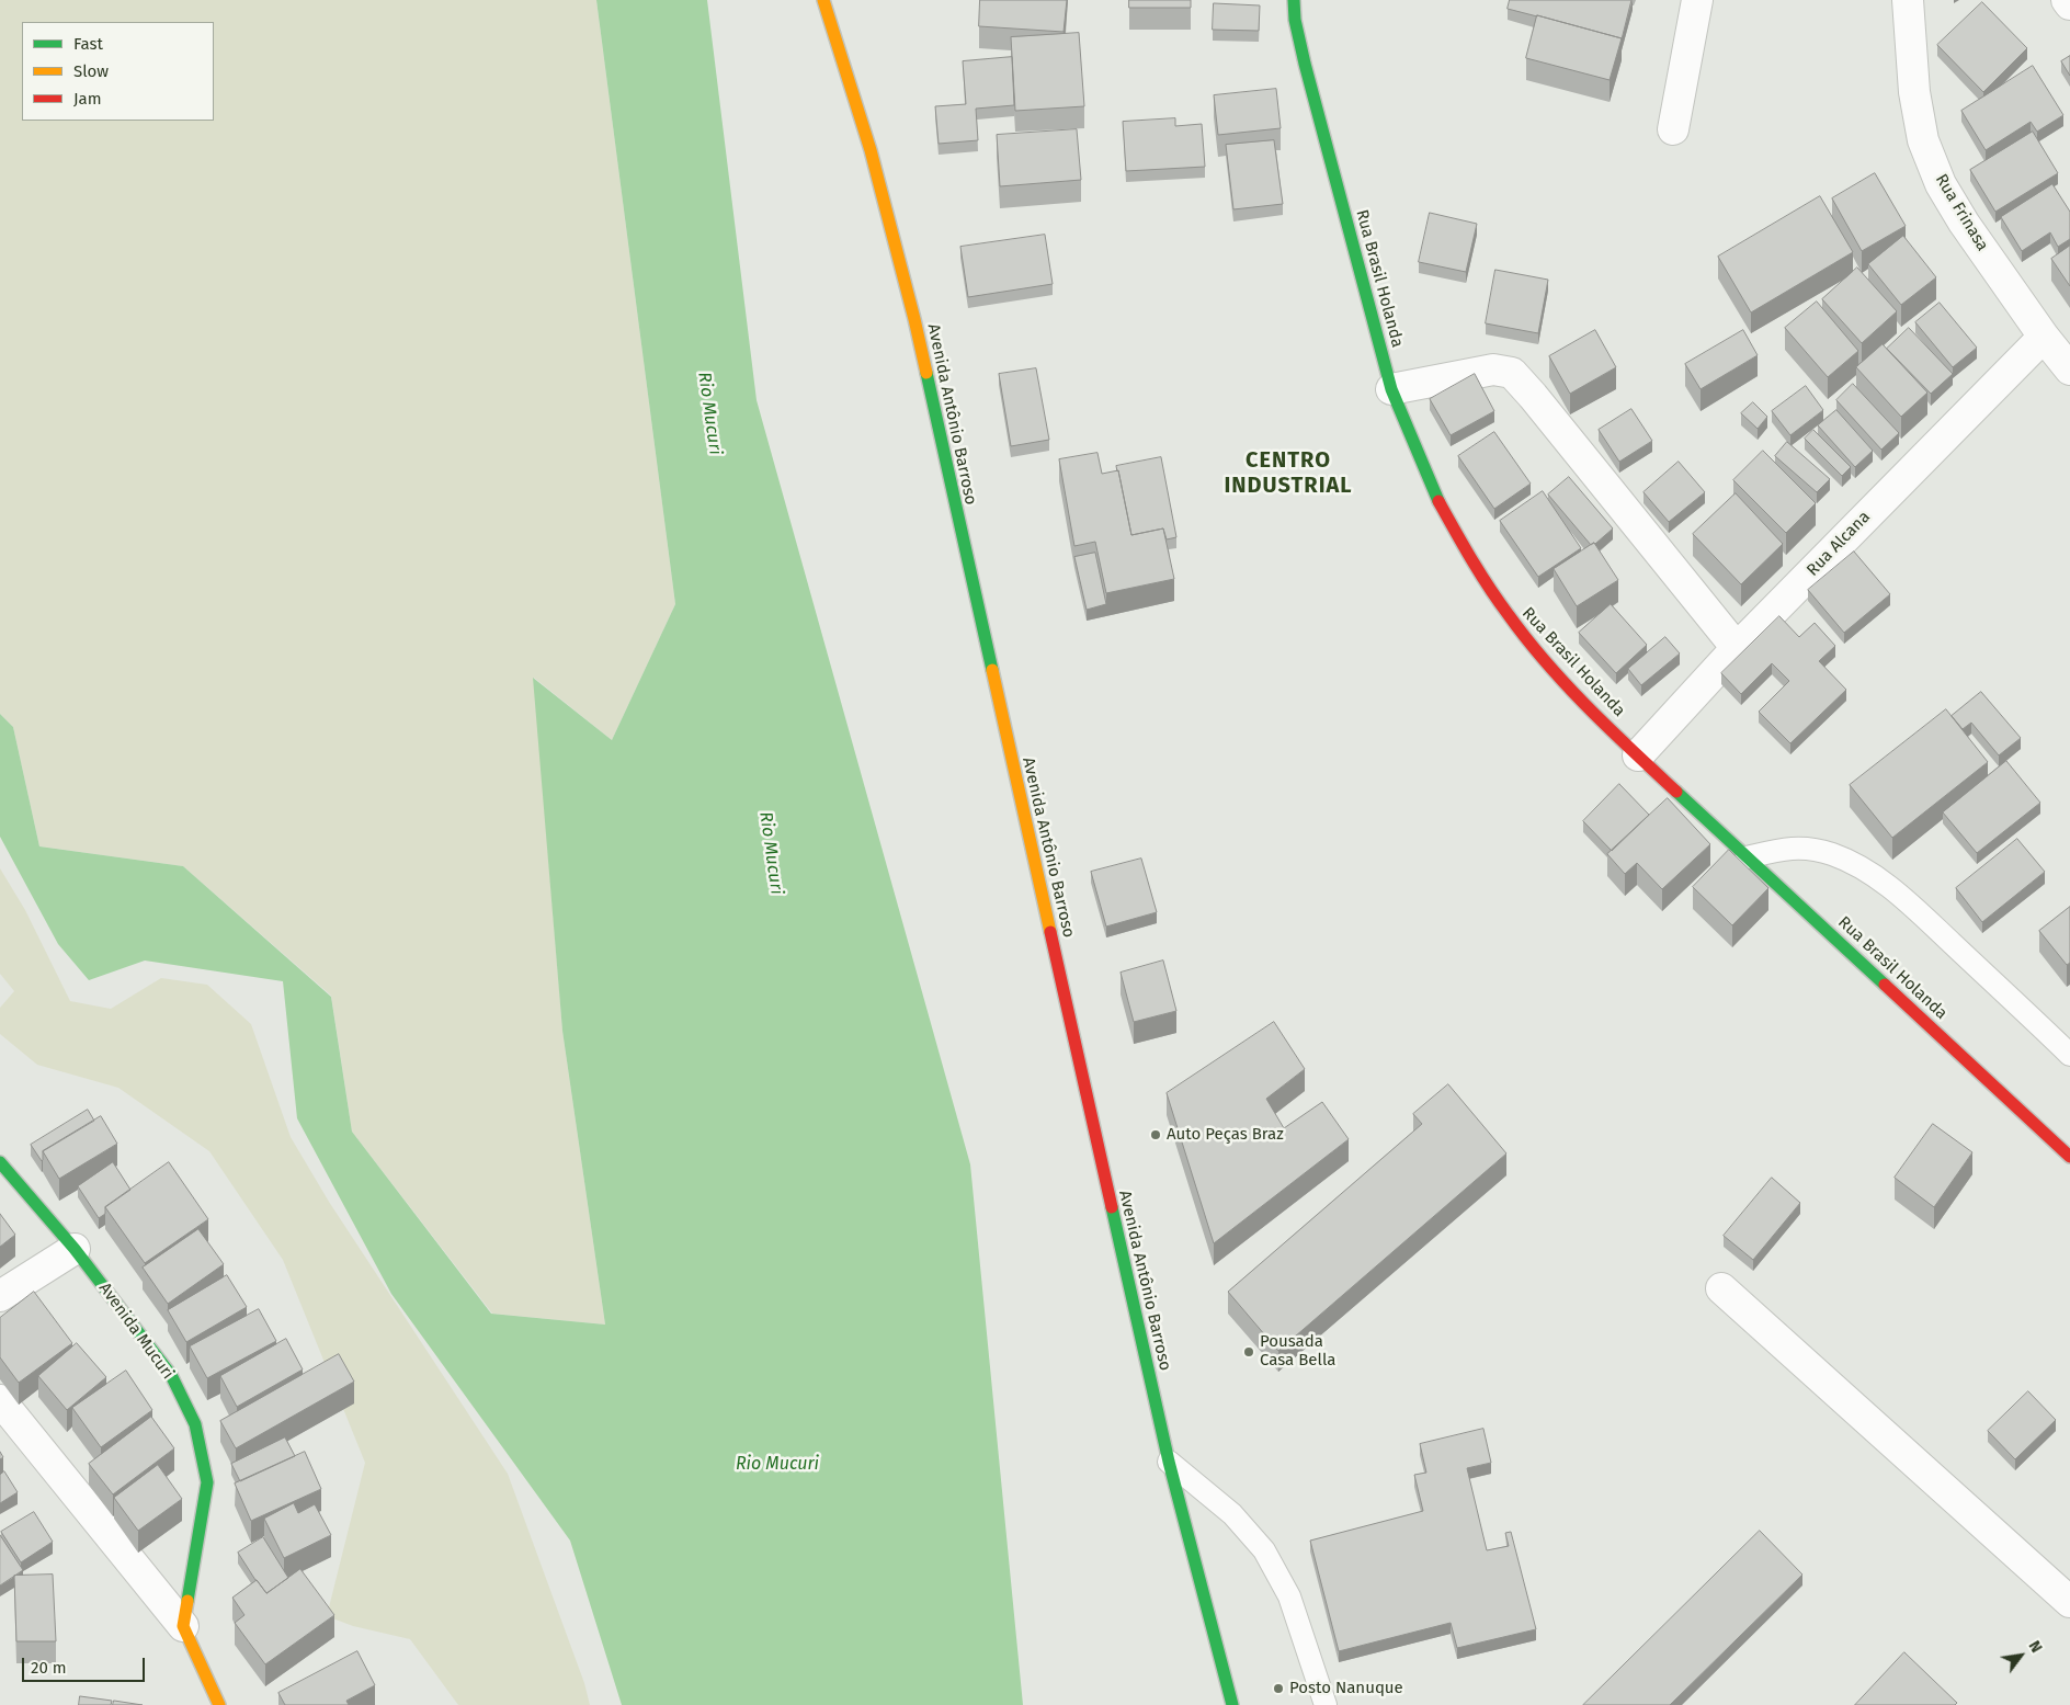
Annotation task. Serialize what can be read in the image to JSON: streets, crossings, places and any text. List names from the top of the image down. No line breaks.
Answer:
{"streets":{"street":["Rua Frinasa","Rua Brasil Holanda","Avenida Antônio Barroso","Rua Alcana","Avenida Mucuri"]},"crossings":[["Rua Frinasa","Rua Alcana"],["Rua Brasil Holanda","Rua Alcana"]],"districts":["CENTRO INDUSTRIAL"],"water":["Rio Mucuri"],"places":["Auto Peças Braz","Pousada Casa Bella","Posto Nanuque"],"legend":["Fast","Slow","Jam"],"scale_bar":"20 m","north":"top right"}
